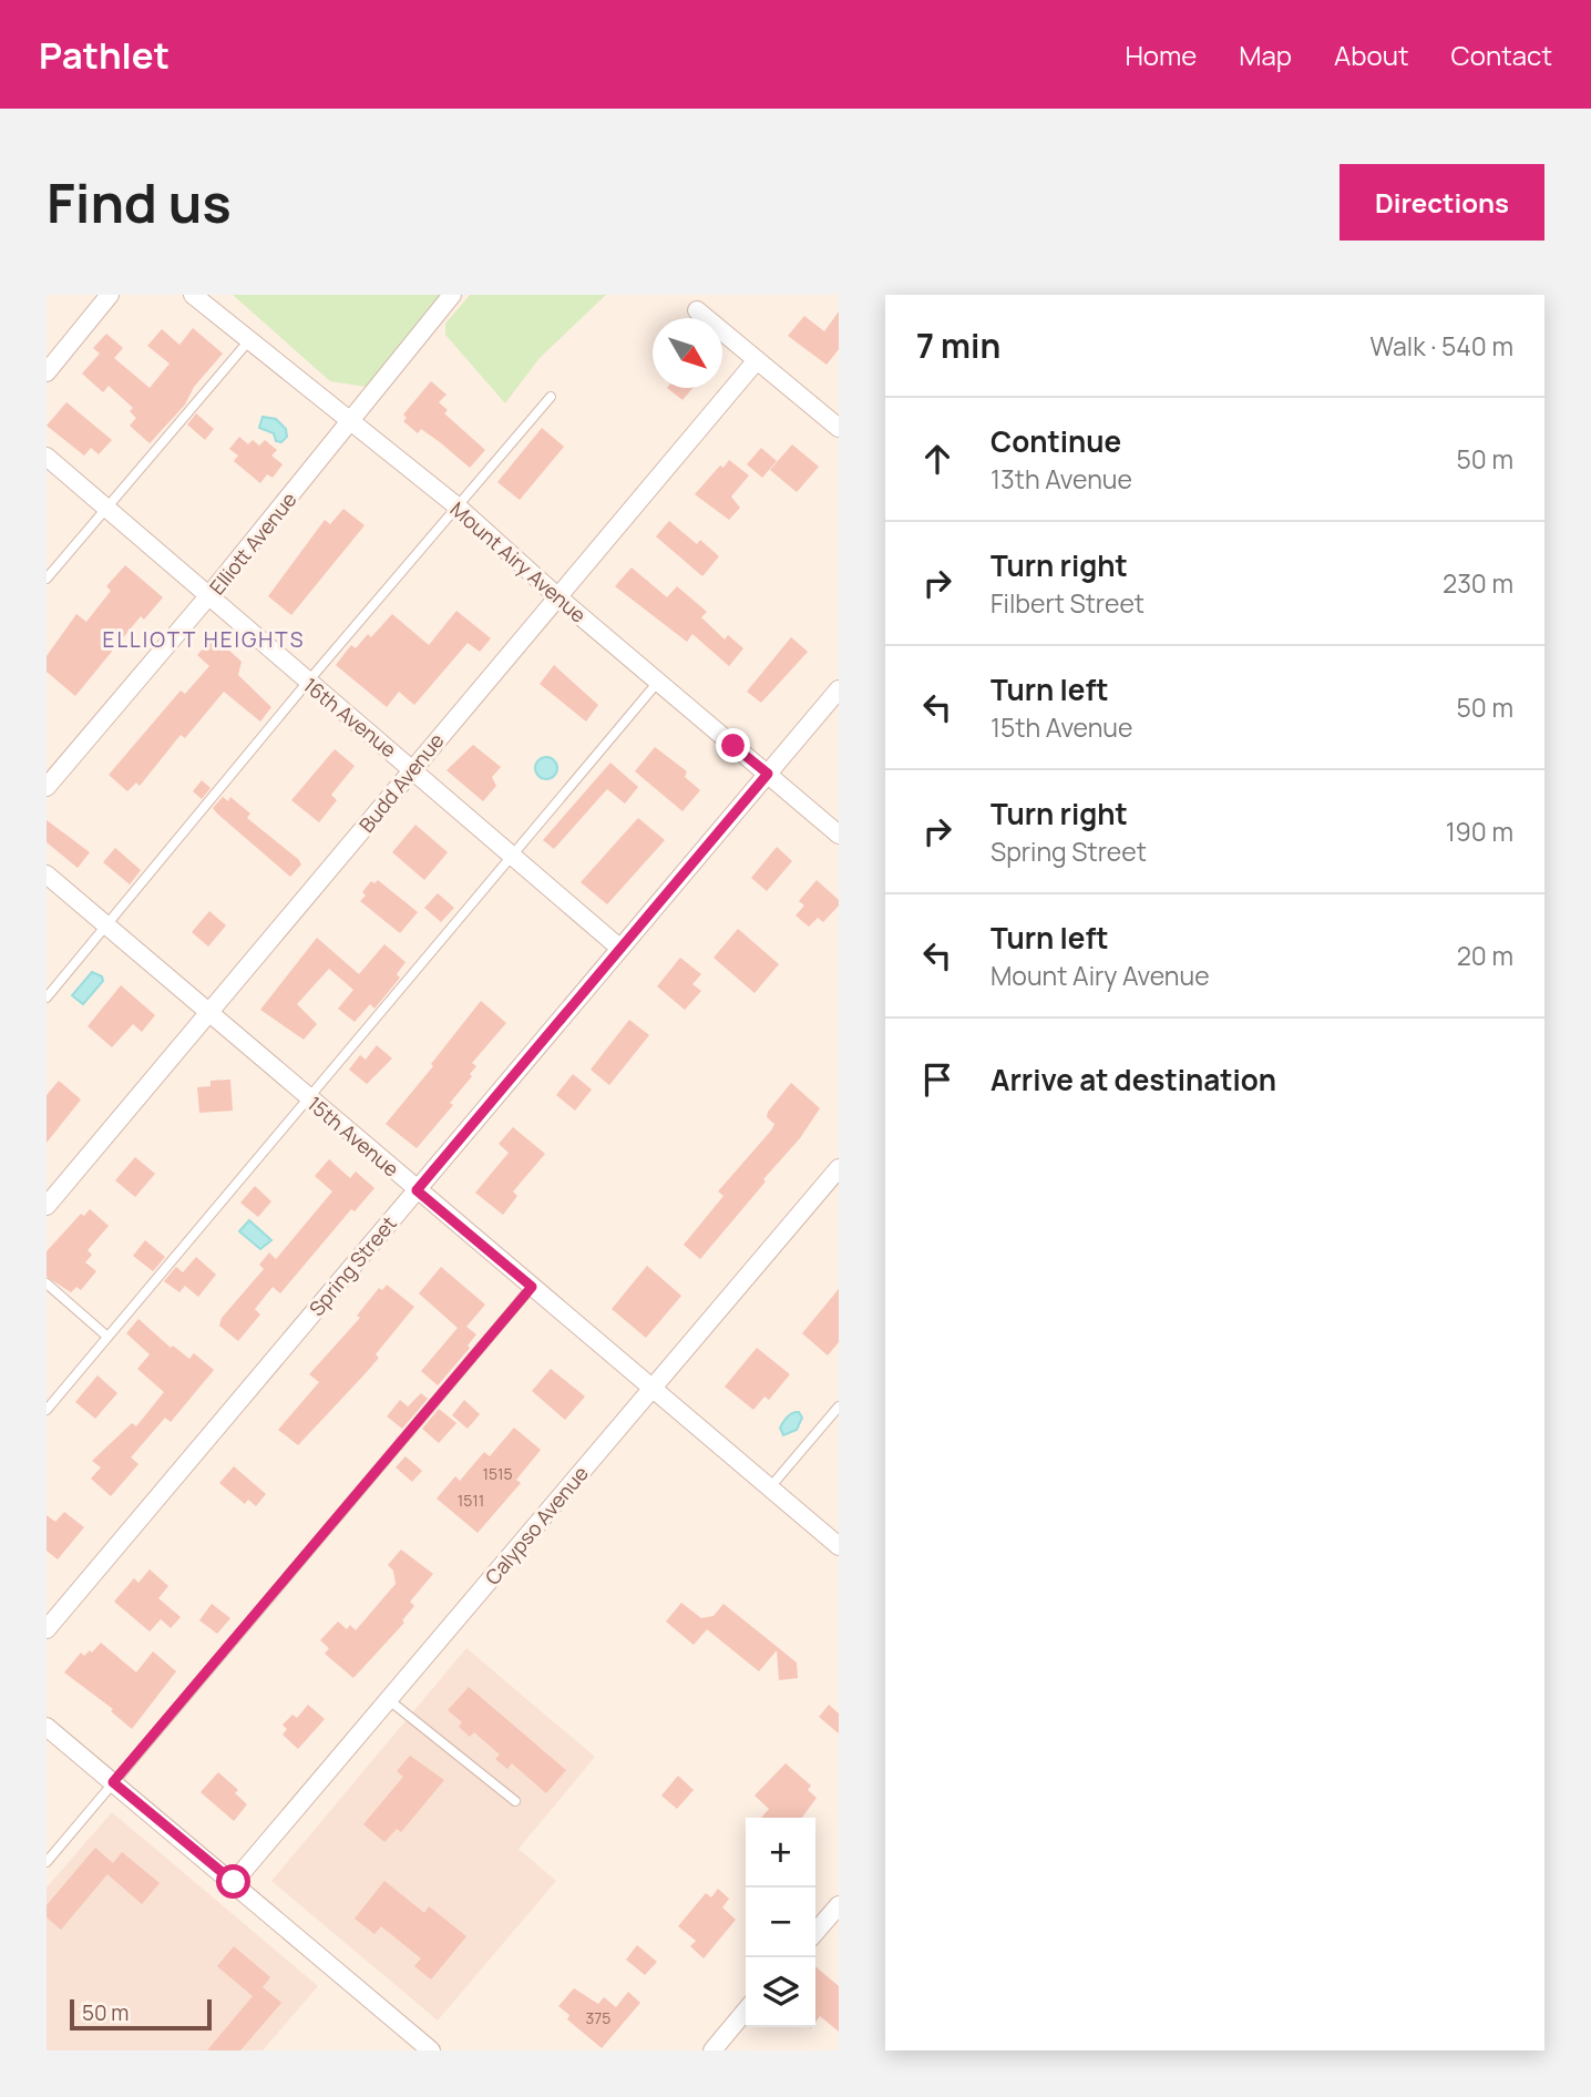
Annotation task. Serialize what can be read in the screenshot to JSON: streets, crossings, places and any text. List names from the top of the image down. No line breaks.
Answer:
{"streets":{"street":["Elliott Avenue","Mount Airy Avenue","16th Avenue","Budd Avenue","15th Avenue","Spring Street","Calypso Avenue"]},"crossings":[["Elliott Avenue","Mount Airy Avenue"],["Elliott Avenue","16th Avenue"],["Mount Airy Avenue","Budd Avenue"],["Mount Airy Avenue","Spring Street"],["16th Avenue","Budd Avenue"],["16th Avenue","Spring Street"],["Budd Avenue","15th Avenue"],["15th Avenue","Spring Street"],["15th Avenue","Calypso Avenue"]],"districts":["ELLIOTT HEIGHTS"],"house_numbers":["1515","1511","375"],"scale_bar":"50 m","north":"bottom right","page":{"header":"Pathlet","nav":["Home","Map","About","Contact"],"buttons":"Directions","title":"Find us","heading":["7 min","Walk · 540 m"],"list":[["Continue","13th Avenue","50 m"],["Turn right","Filbert Street","230 m"],["Turn left","15th Avenue","50 m"],["Turn right","Spring Street","190 m"],["Turn left","Mount Airy Avenue","20 m"],"Arrive at destination"],"map_buttons":["+","−"],"scale":"50 m"}}
